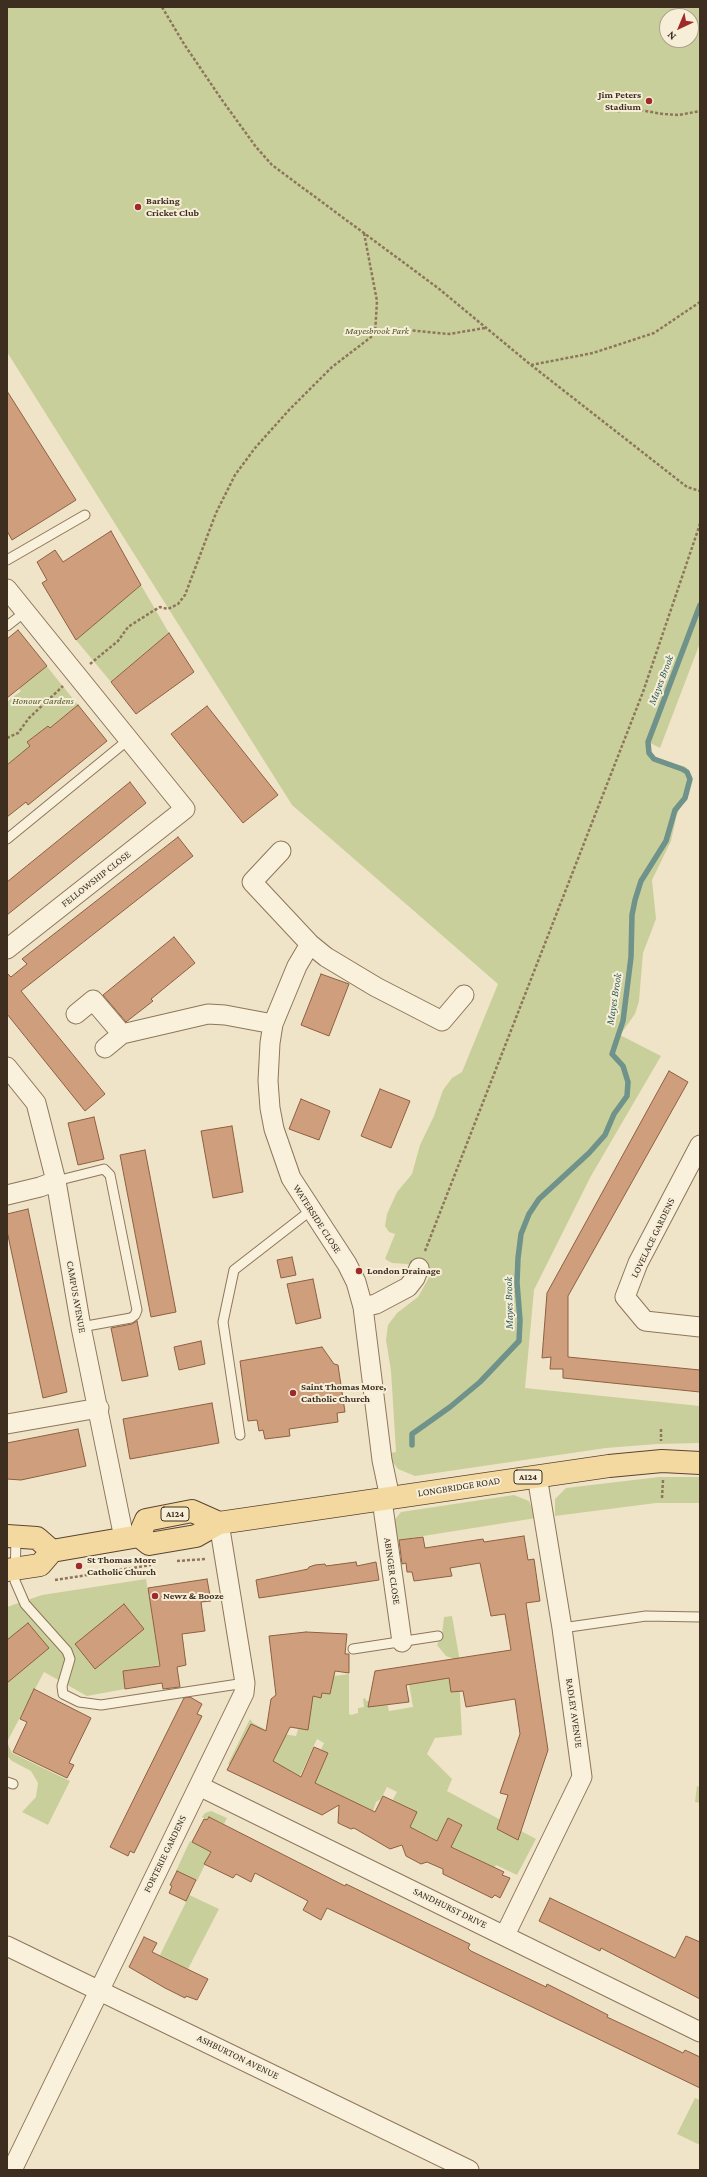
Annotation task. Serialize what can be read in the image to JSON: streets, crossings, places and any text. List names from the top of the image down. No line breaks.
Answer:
{"streets":{"main road":["A124","LONGBRIDGE ROAD"],"street":["FELLOWSHIP CLOSE","WATERSIDE CLOSE","LOVELACE GARDENS","CAMPUS AVENUE","ABINGER CLOSE","RADLEY AVENUE","FORTERIE GARDENS","SANDHURST DRIVE","ASHBURTON AVENUE"]},"crossings":[["WATERSIDE CLOSE","LONGBRIDGE ROAD"],["WATERSIDE CLOSE","ABINGER CLOSE"],["CAMPUS AVENUE","LONGBRIDGE ROAD"],["LONGBRIDGE ROAD","ABINGER CLOSE"],["LONGBRIDGE ROAD","RADLEY AVENUE"],["LONGBRIDGE ROAD","FORTERIE GARDENS"],["RADLEY AVENUE","SANDHURST DRIVE"],["FORTERIE GARDENS","SANDHURST DRIVE"],["FORTERIE GARDENS","ASHBURTON AVENUE"]],"water":["Mayes Brook"],"parks":["Mayesbrook Park","Honour Gardens"],"places":["Jim Peters Stadium","Barking Cricket Club","London Drainage","Saint Thomas More, Catholic Church","St Thomas More Catholic Church","Newz & Booze"],"north":"bottom left"}
